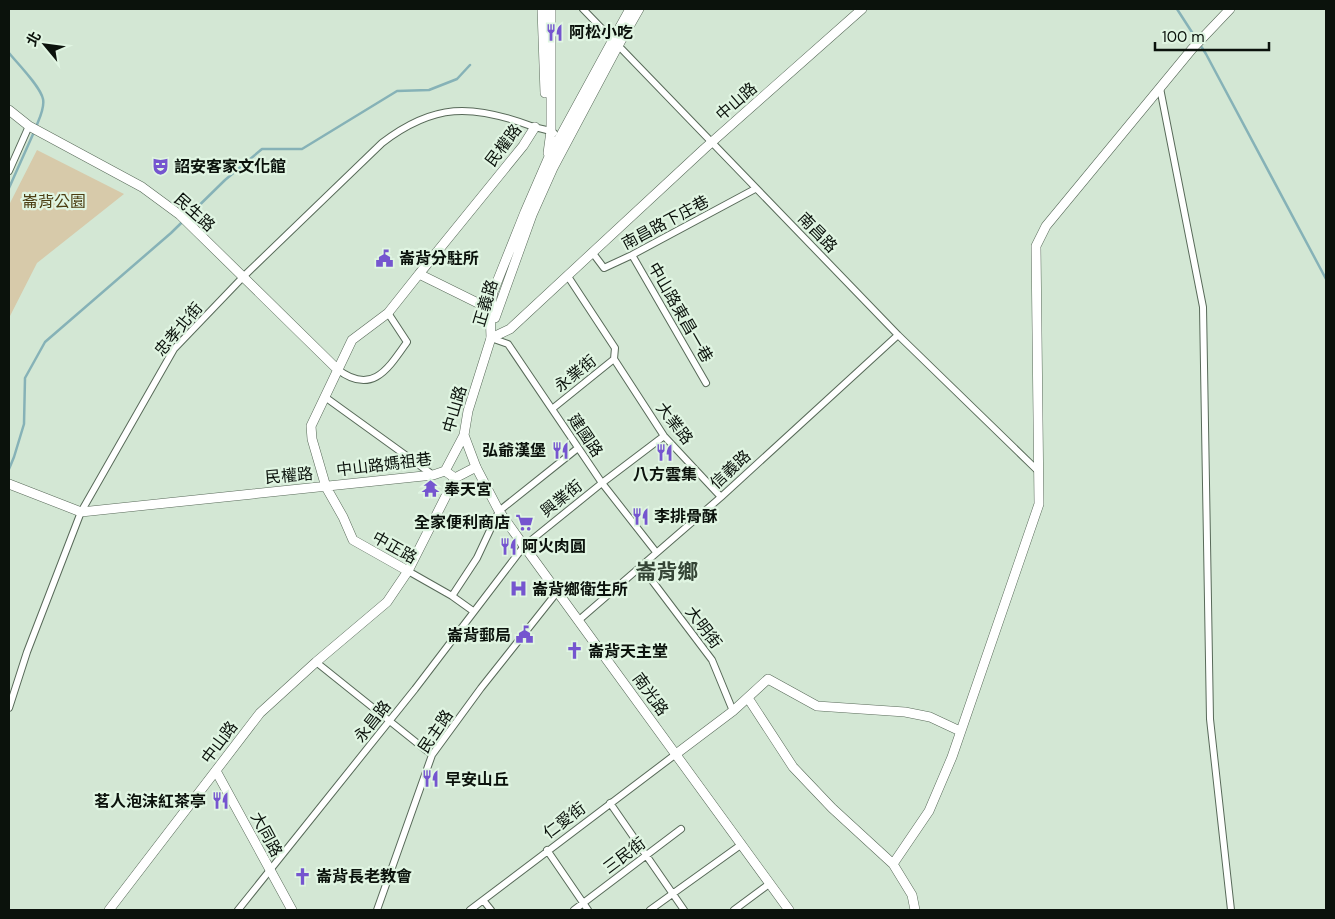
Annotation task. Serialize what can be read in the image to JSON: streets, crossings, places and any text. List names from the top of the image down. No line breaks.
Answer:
{"streets":{"street":["中山路","民權路","民生路","南昌路下庄巷","南昌路","正義路","中山路東昌一巷","忠孝北街","永業街","大業路","建國路","中山路媽祖巷","信義路","興業街","中正路","大明街","南光路","永昌路","民主路","仁愛街","大同路","三民街"]},"crossings":[["中山路","南昌路下庄巷"],["中山路","南昌路"],["中山路","正義路"],["中山路","大業路"],["中山路","建國路"],["中山路","中山路媽祖巷"],["中山路","中正路"],["中山路","南光路"],["中山路","大同路"],["民權路","民生路"],["民權路","正義路"],["民權路","忠孝北街"],["民權路","中山路媽祖巷"],["民權路","中正路"],["民生路","忠孝北街"],["南昌路下庄巷","南昌路"],["南昌路下庄巷","中山路東昌一巷"],["南昌路","正義路"],["南昌路","信義路"],["正義路","忠孝北街"],["正義路","建國路"],["永業街","大業路"],["永業街","建國路"],["大業路","信義路"],["大業路","興業街"],["建國路","信義路"],["建國路","興業街"],["中山路媽祖巷","中正路"],["信義路","大明街"],["信義路","南光路"],["興業街","南光路"],["興業街","永昌路"],["中正路","永昌路"],["南光路","永昌路"],["南光路","民主路"],["南光路","仁愛街"],["永昌路","大同路"]],"districts":["崙背鄉"],"parks":["崙背公園"],"places":{"restaurant":["阿松小吃","弘爺漢堡","八方雲集","李排骨酥","阿火肉圓","早安山丘","茗人泡沫紅茶亭"],"theatre":["詔安客家文化館"],"public building":["崙背分駐所","崙背郵局"],"temple":["奉天宮"],"supermarket":["全家便利商店"],"hospital":["崙背鄉衛生所"],"church":["崙背天主堂","崙背長老教會"]},"scale_bar":"100 m","north":"top left"}
